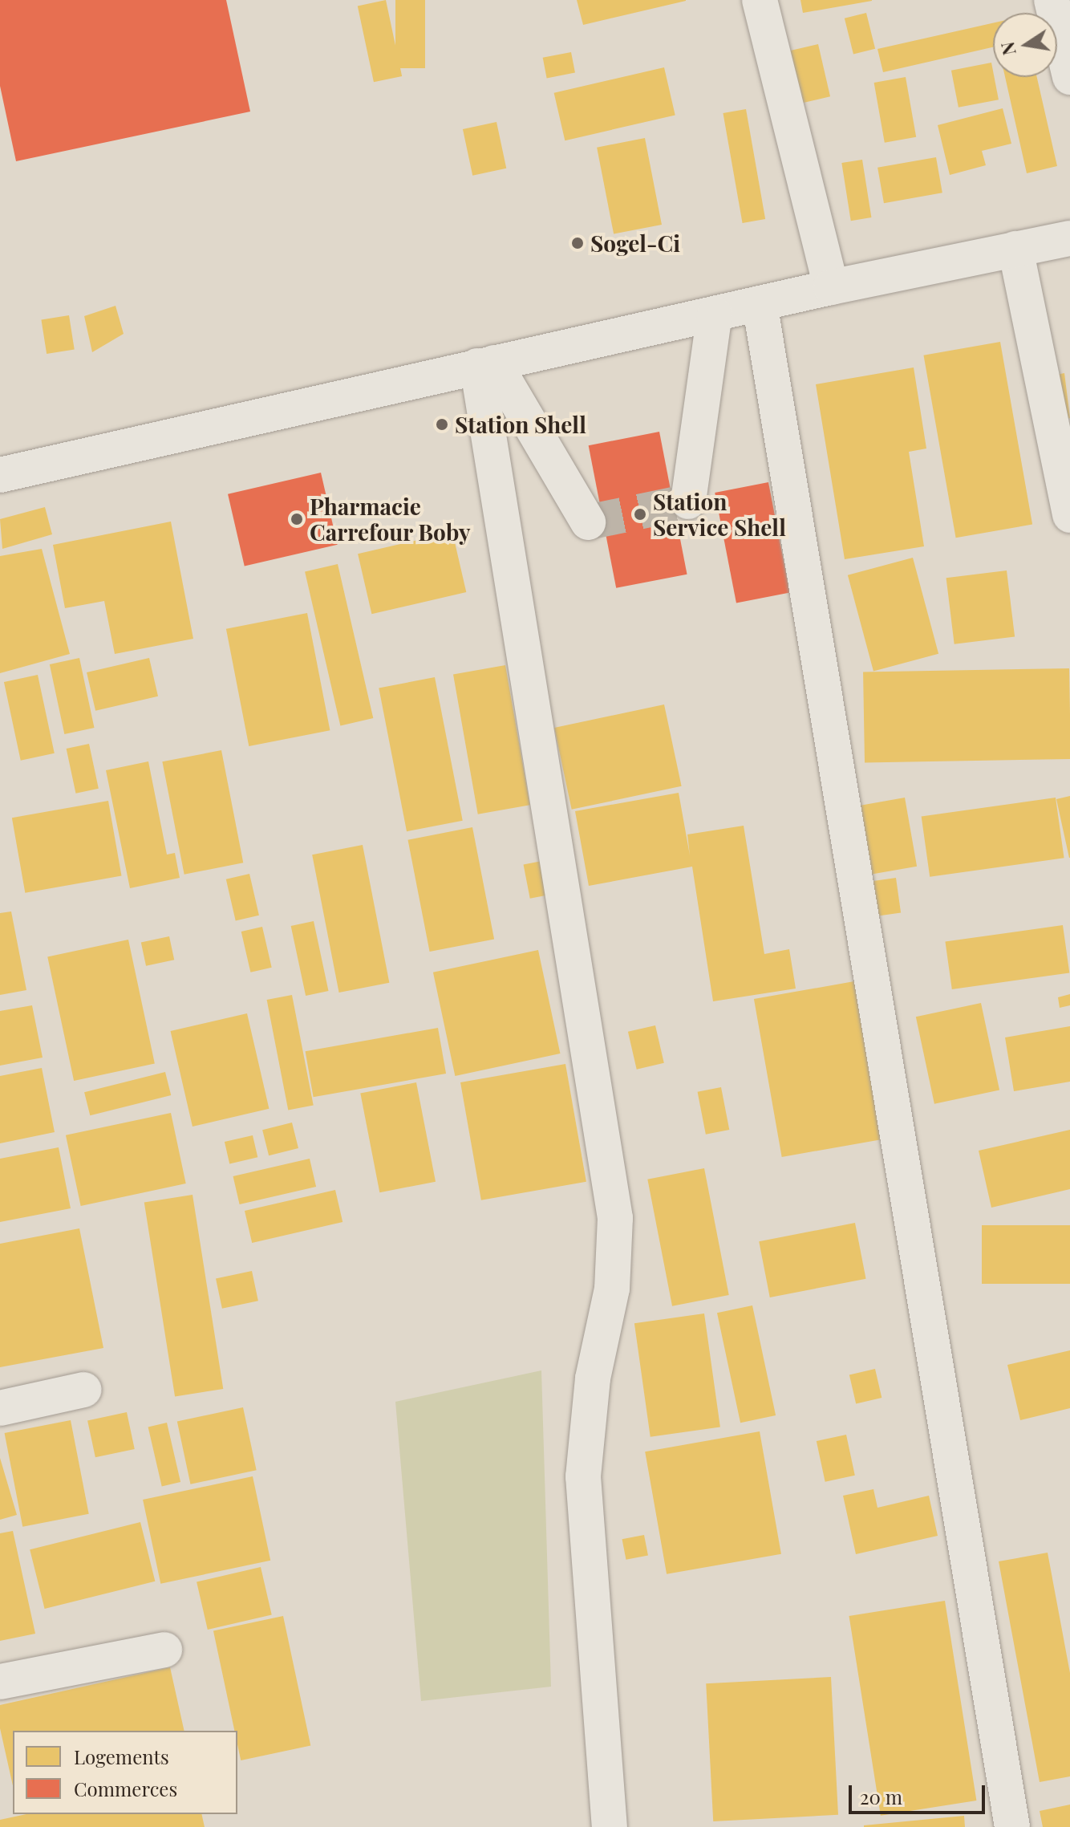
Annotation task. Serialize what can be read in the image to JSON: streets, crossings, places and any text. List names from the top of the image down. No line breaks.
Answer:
{"places":["Sogel-Ci","Station Shell","Station Service Shell","Pharmacie Carrefour Boby"],"legend":["Logements","Commerces"],"scale_bar":"20 m","north":"left"}
